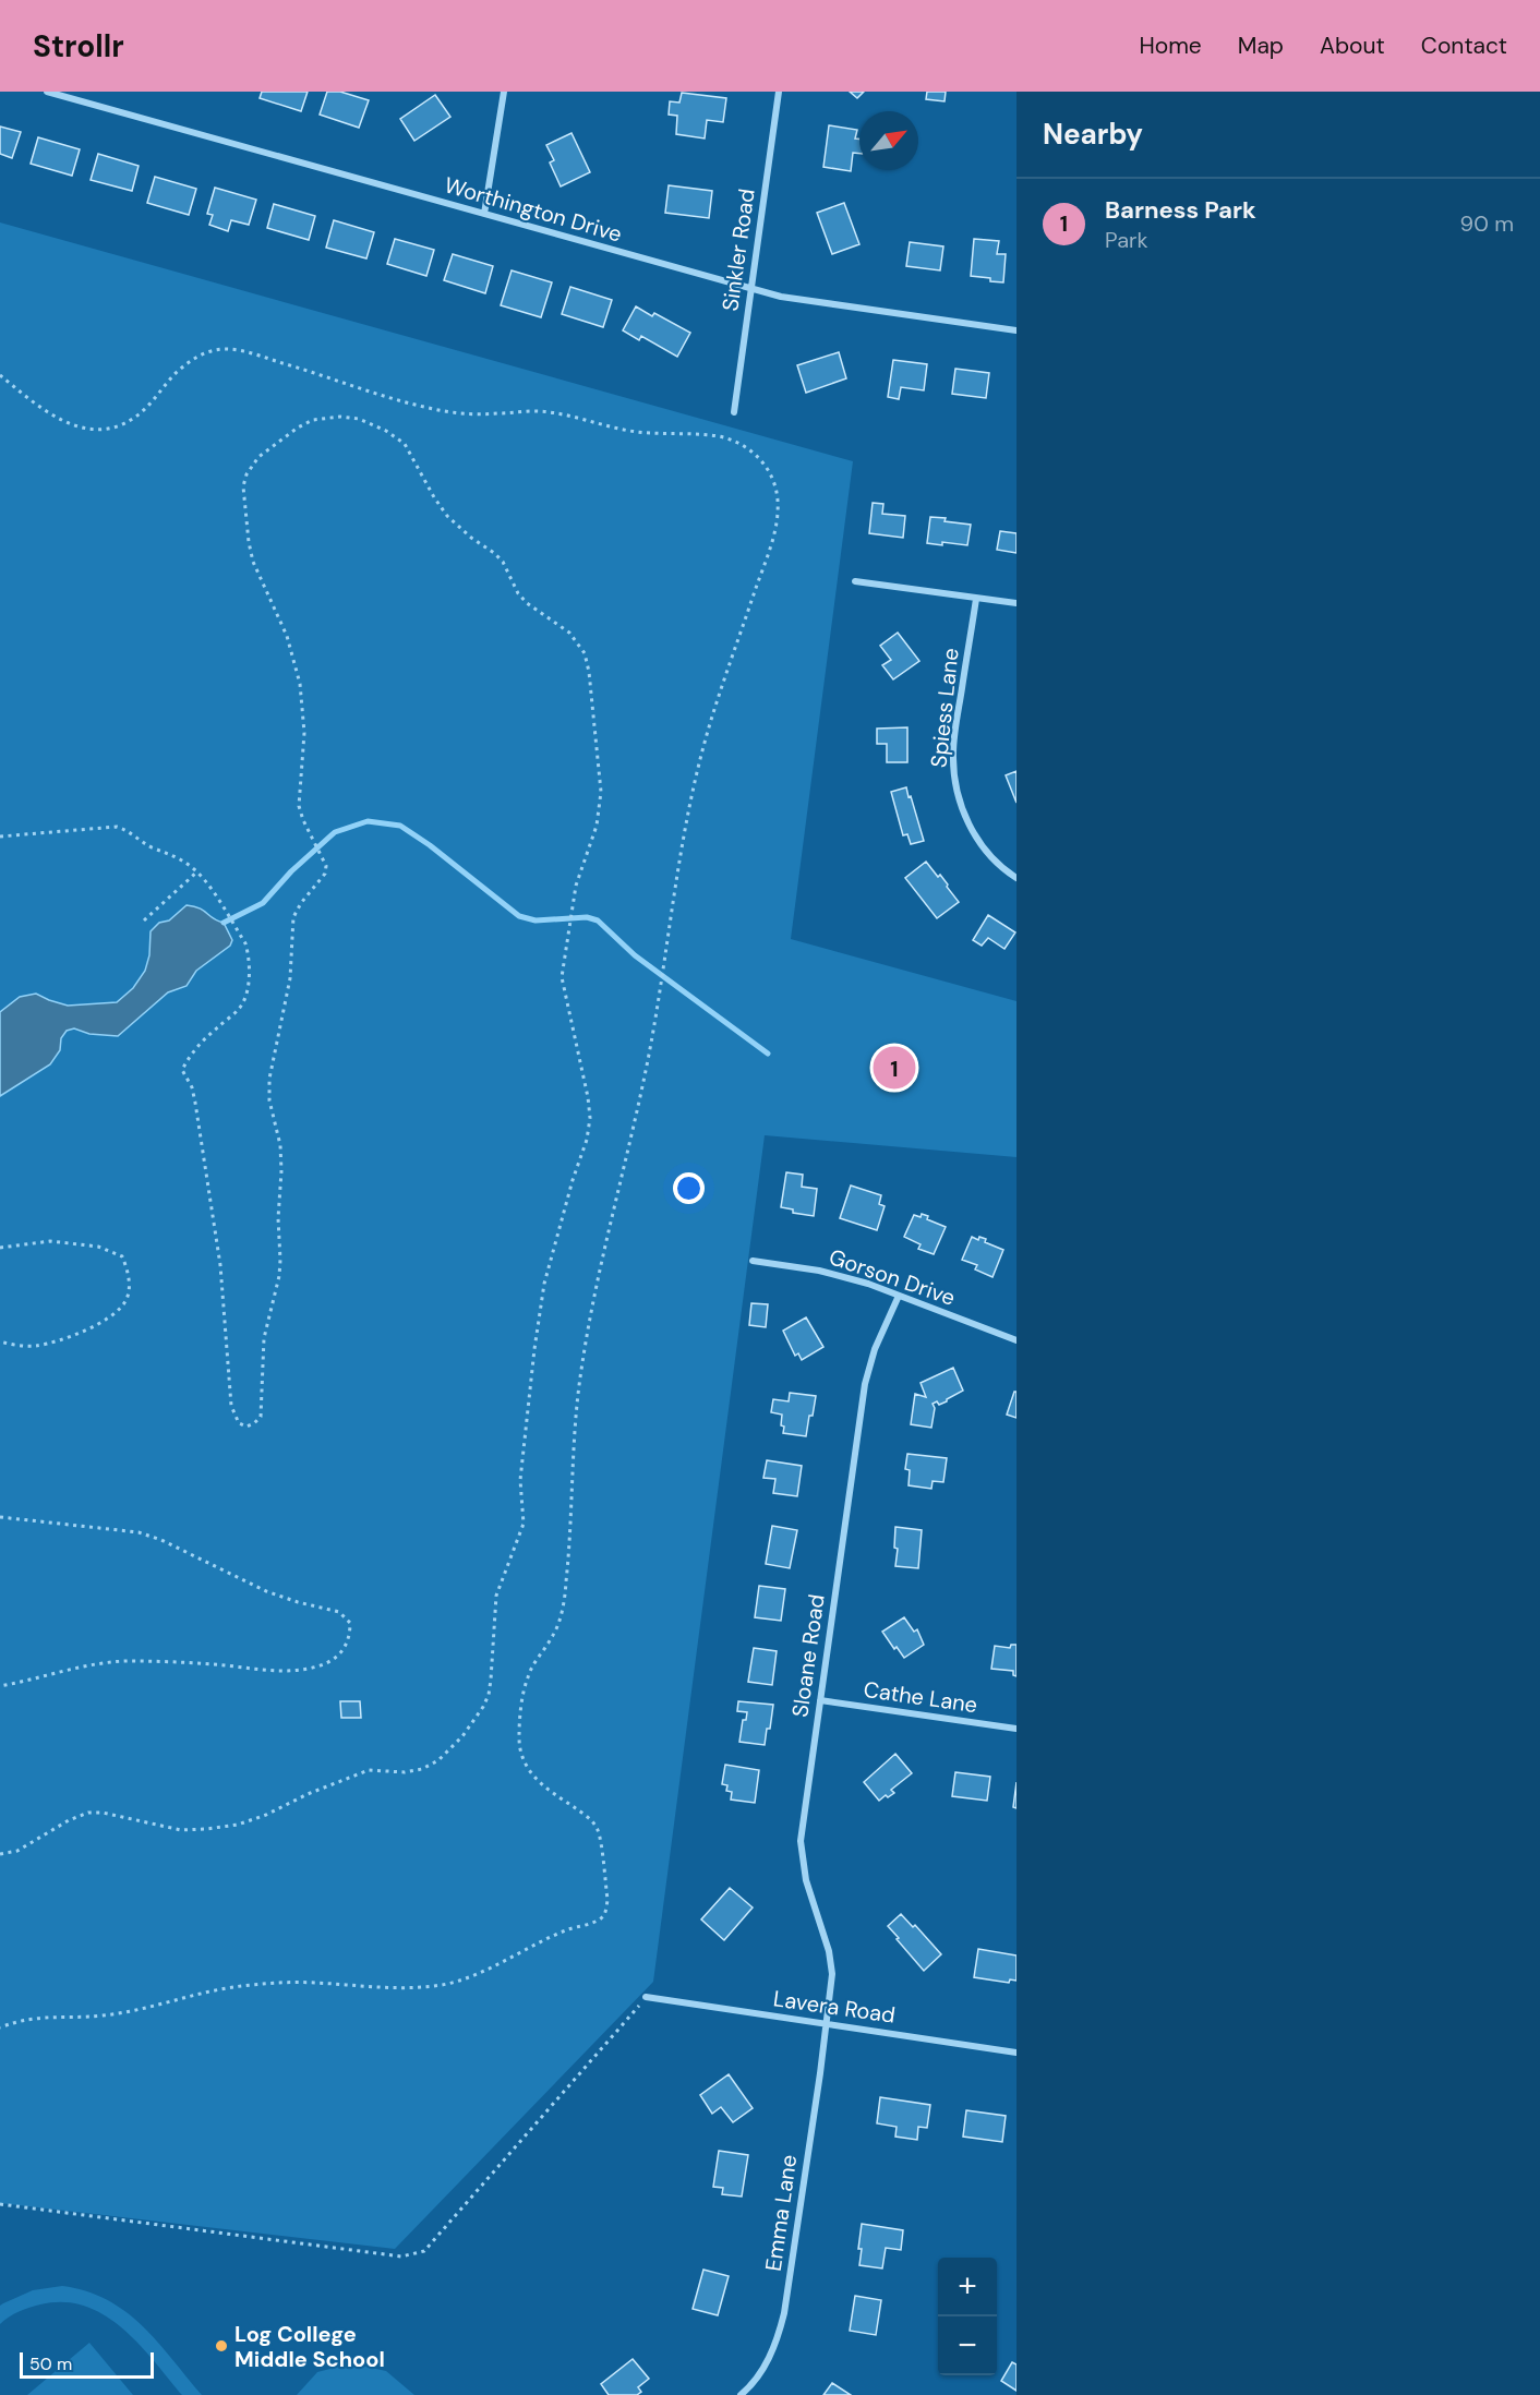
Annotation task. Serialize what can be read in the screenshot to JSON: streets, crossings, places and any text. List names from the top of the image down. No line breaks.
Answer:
{"streets":{"street":["Worthington Drive","Sinkler Road","Spiess Lane","Gorson Drive","Sloane Road","Cathe Lane","Lavera Road","Emma Lane"]},"crossings":[["Worthington Drive","Sinkler Road"],["Gorson Drive","Sloane Road"],["Sloane Road","Cathe Lane"],["Sloane Road","Lavera Road"],["Sloane Road","Emma Lane"],["Lavera Road","Emma Lane"]],"places":["Log College Middle School"],"scale_bar":"50 m","north":"top right","page":{"header":"Strollr","nav":["Home","Map","About","Contact"],"heading":"Nearby","list":[{"mark":"1","name":"Barness Park","note":"Park","value":"90 m"}],"pins":"1","map_buttons":["+","−"],"scale":"50 m"}}
